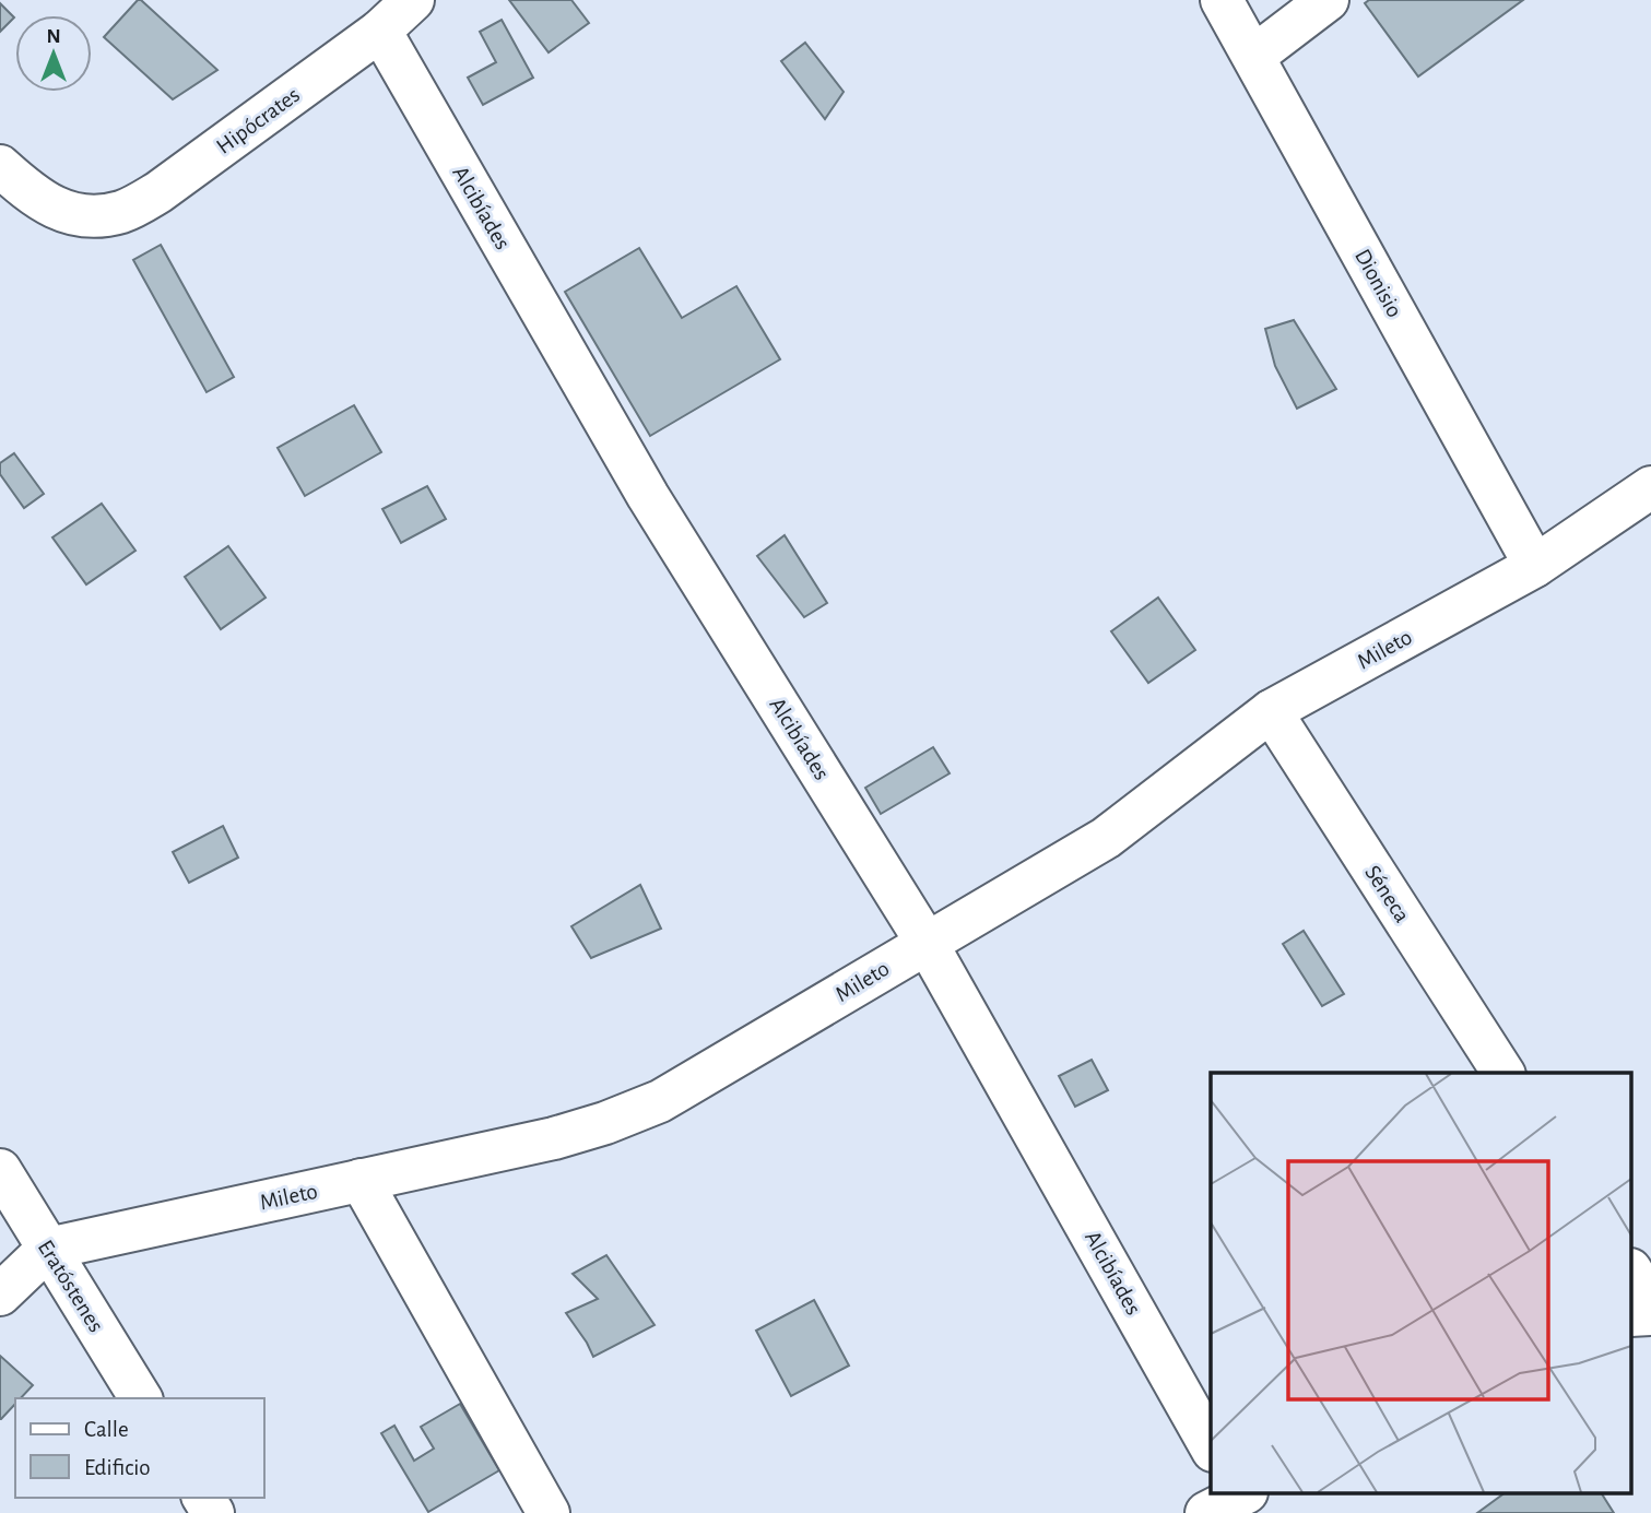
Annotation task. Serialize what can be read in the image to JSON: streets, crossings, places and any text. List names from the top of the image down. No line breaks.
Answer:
{"streets":{"street":["Hipócrates","Alcibíades","Dionisio","Mileto","Séneca","Eratóstenes"]},"crossings":[["Hipócrates","Alcibíades"],["Alcibíades","Mileto"],["Dionisio","Mileto"],["Mileto","Séneca"],["Mileto","Eratóstenes"]],"legend":["Calle","Edificio"],"north":"top"}
